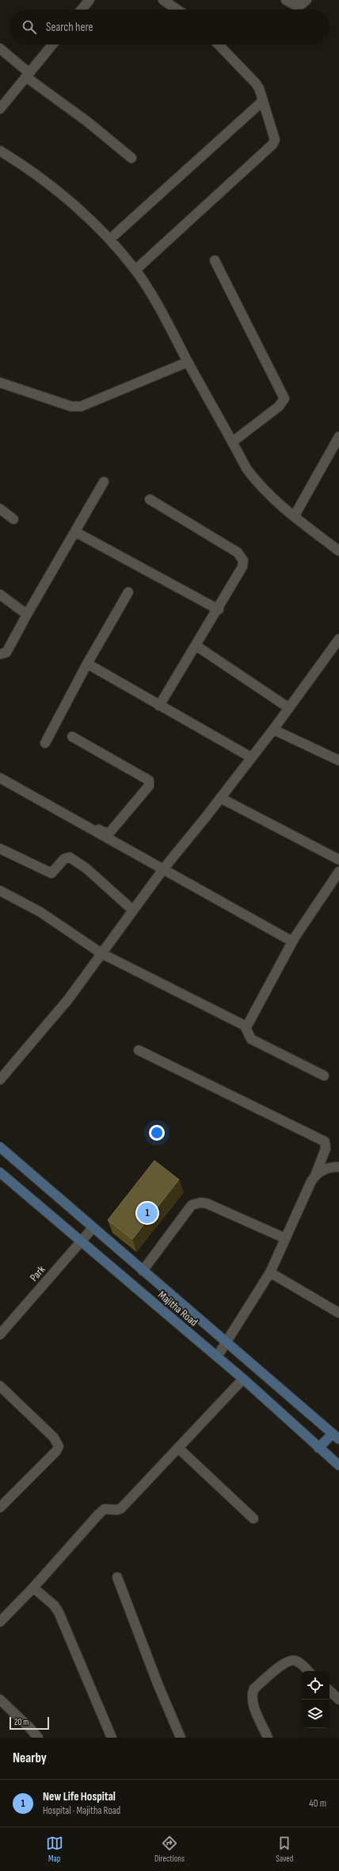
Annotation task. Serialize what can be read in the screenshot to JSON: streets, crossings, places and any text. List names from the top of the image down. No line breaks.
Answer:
{"streets":{"main road":["Majitha Road"],"street":["Park"]},"crossings":[["Park","Majitha Road"]],"scale_bar":"20 m","page":{"search":"Search here","pins":"1","scale":"20 m","heading":"Nearby","list":[{"mark":"1","name":"New Life Hospital","note":"Hospital · Majitha Road","value":"40 m"}],"nav":["Map","Directions","Saved"]}}
